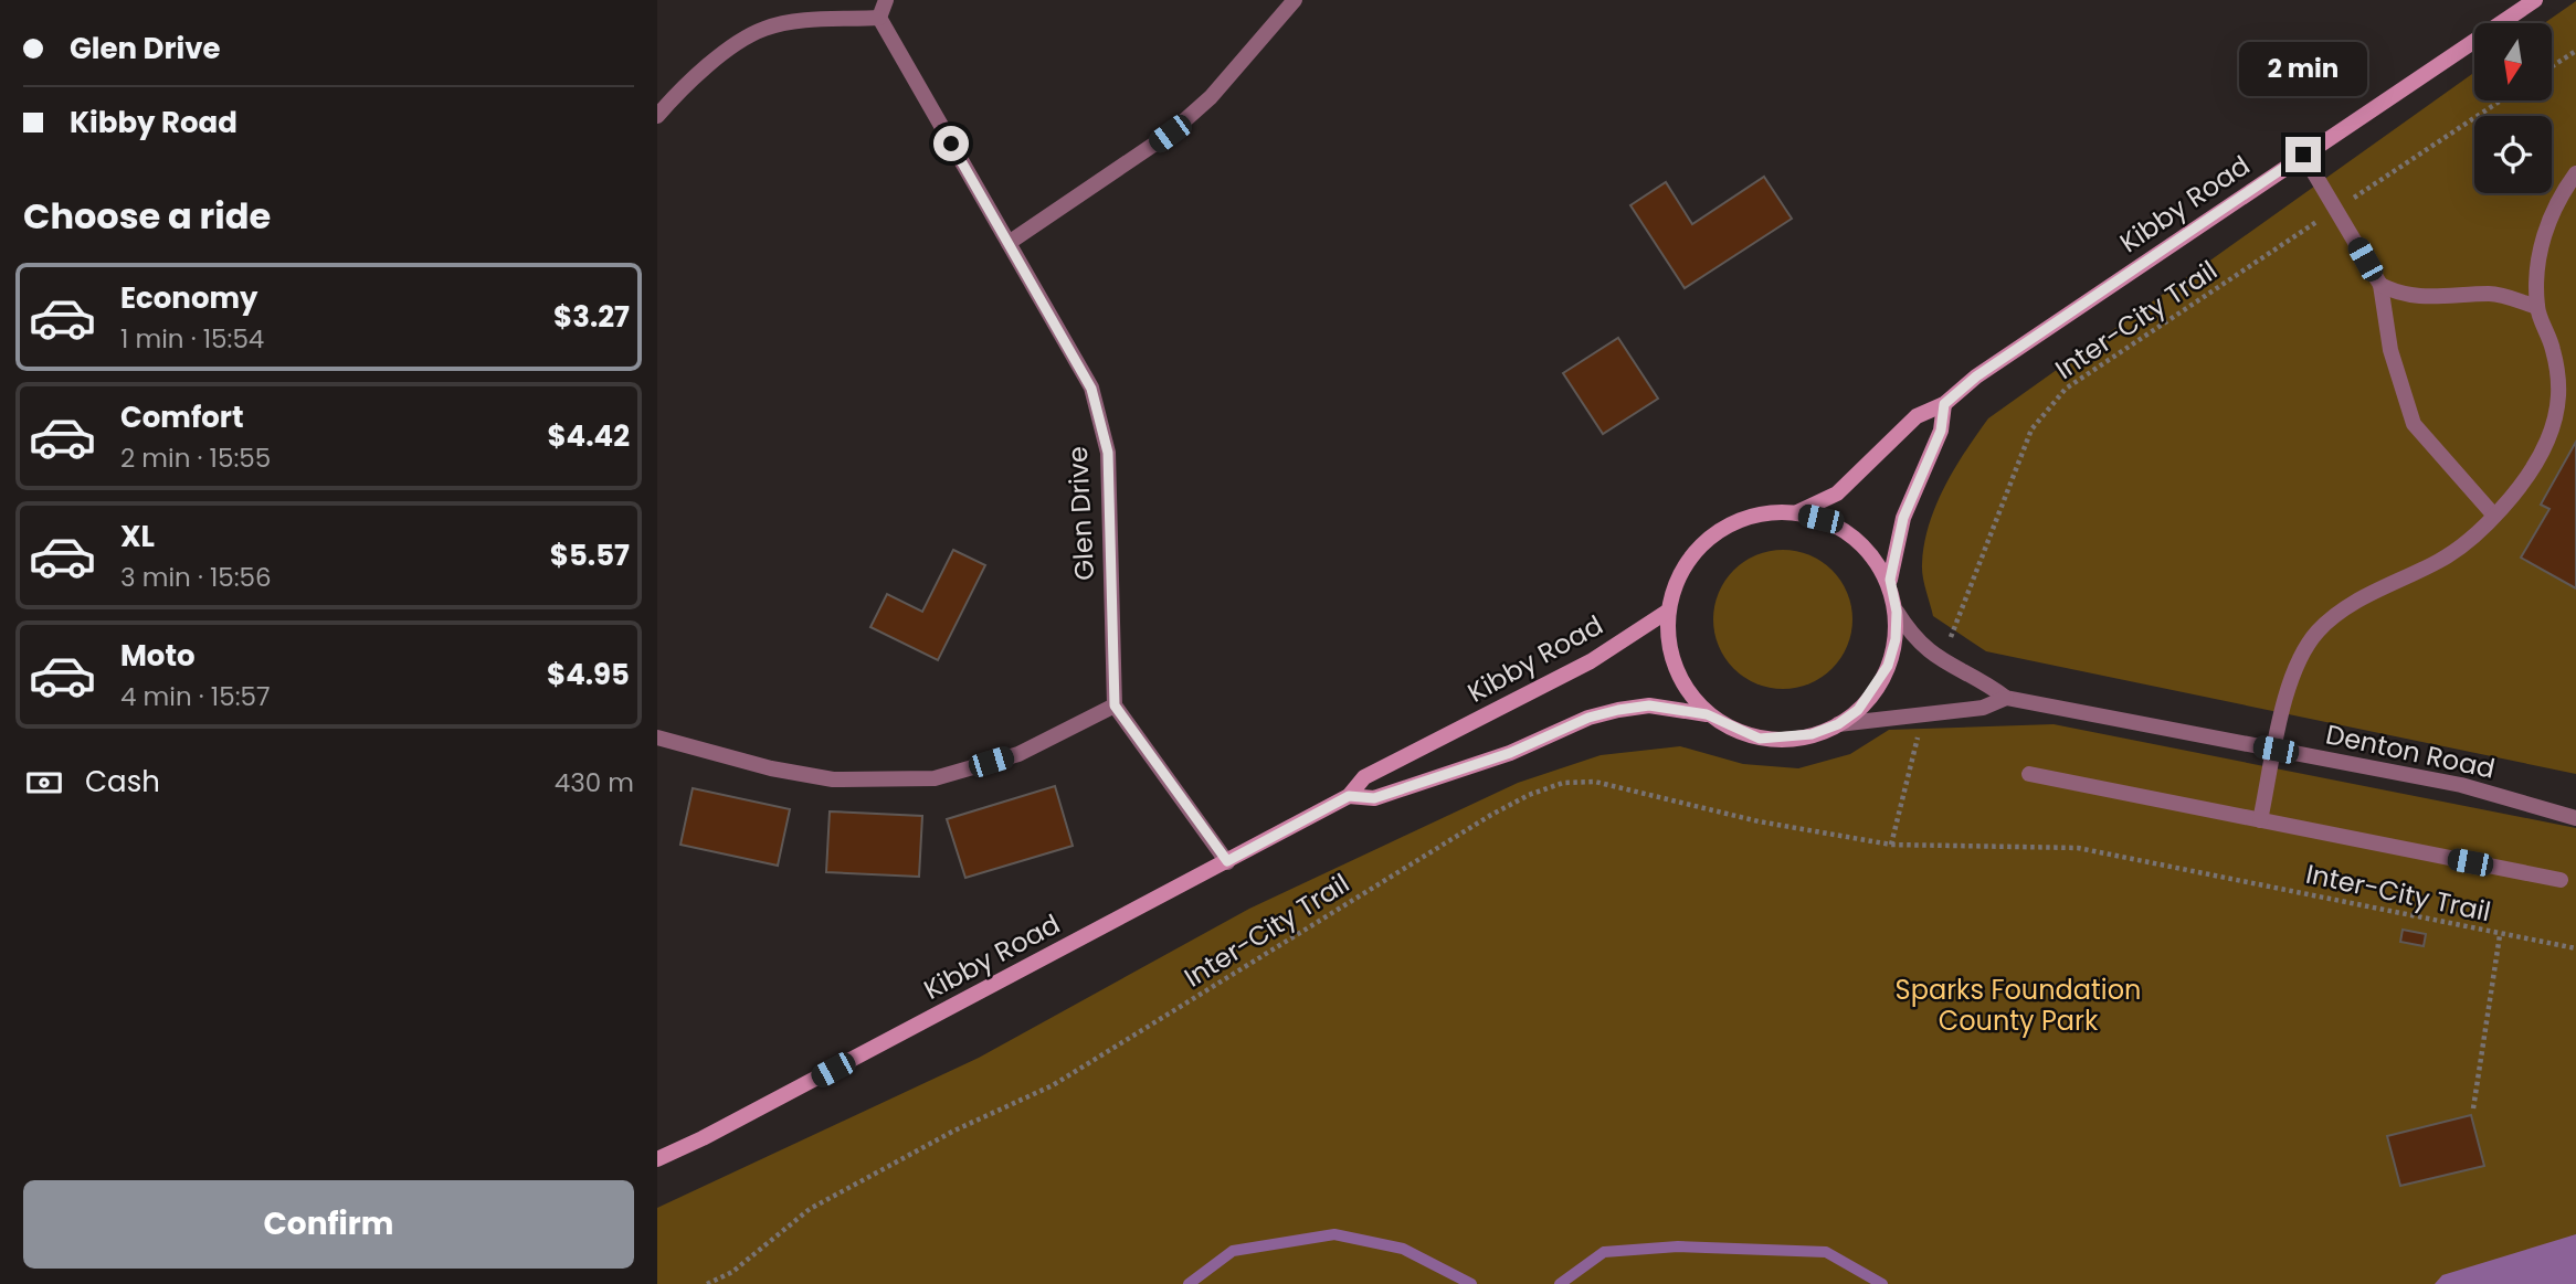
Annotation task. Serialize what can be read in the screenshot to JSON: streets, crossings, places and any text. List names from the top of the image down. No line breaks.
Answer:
{"streets":{"main road":["Kibby Road"],"street":["Glen Drive","Denton Road"],"path":["Inter-City Trail"]},"crossings":[["Kibby Road","Denton Road"],["Inter-City Trail","Denton Road"]],"parks":["Sparks Foundation County Park"],"north":"bottom","page":{"banner":["Glen Drive","Kibby Road"],"bubble":"2 min","heading":"Choose a ride","list":[{"name":"Economy","note":"1 min · 15:54","value":"$3.27"},{"name":"Comfort","note":"2 min · 15:55","value":"$4.42"},{"name":"XL","note":"3 min · 15:56","value":"$5.57"},{"name":"Moto","note":"4 min · 15:57","value":"$4.95"}],"pay":["Cash","430 m"],"buttons":"Confirm"}}
